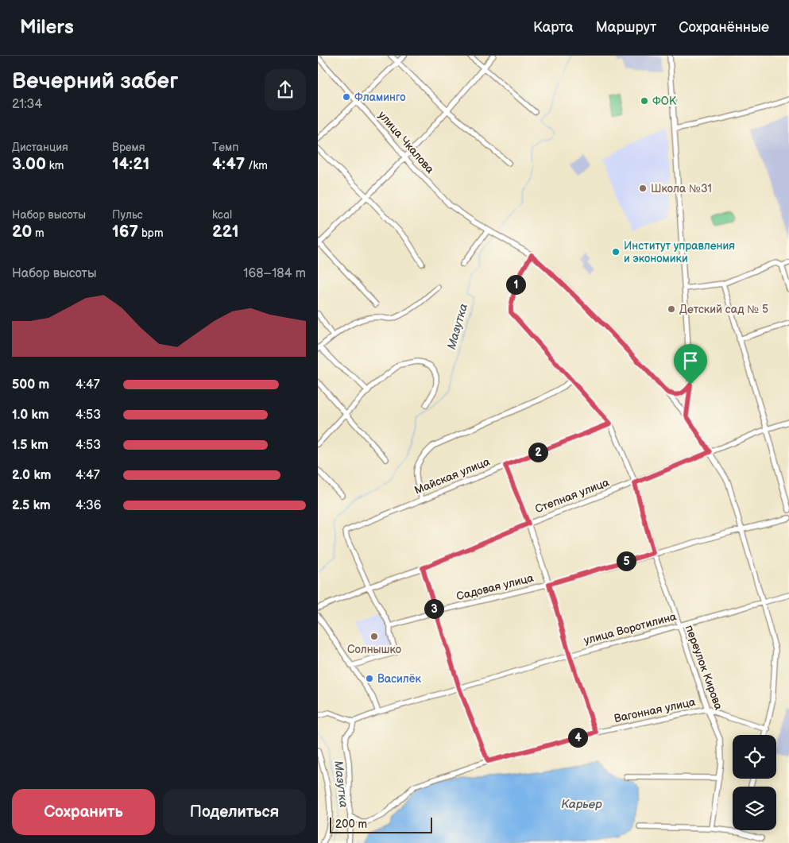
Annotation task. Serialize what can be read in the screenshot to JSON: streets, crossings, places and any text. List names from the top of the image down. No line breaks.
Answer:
{"streets":{"street":["улица Чкалова","Майская улица","Степная улица","Садовая улица","улица Воротилина","переулок Кирова","Вагонная улица"]},"crossings":[["улица Чкалова","Степная улица"],["улица Чкалова","Садовая улица"],["улица Чкалова","улица Воротилина"],["улица Чкалова","переулок Кирова"],["улица Чкалова","Вагонная улица"],["Майская улица","Степная улица"],["Майская улица","переулок Кирова"],["Степная улица","переулок Кирова"],["Садовая улица","переулок Кирова"],["улица Воротилина","переулок Кирова"],["переулок Кирова","Вагонная улица"]],"water":["Мазутка","Карьер"],"places":["Фламинго","ФОК","Школа №31","Институт управления и экономики","Детский сад № 5","Солнышко","Василёк"],"scale_bar":"200 m","page":{"header":"Milers","nav":["Карта","Маршрут","Сохранённые"],"heading":["Вечерний забег","21:34"],"stats":[["Дистанция","3.00 km"],["Время","14:21"],["Темп","4:47 /km"],["Набор высоты","20 m"],["Пульс","167 bpm"],["kcal","221"]],"chart":["Набор высоты","168–184 m"],"pins":["1","2","5","3","4"],"list":[{"name":"500 m","note":"4:47"},{"name":"1.0 km","note":"4:53"},{"name":"1.5 km","note":"4:53"},{"name":"2.0 km","note":"4:47"},{"name":"2.5 km","note":"4:36"}],"buttons":["Сохранить","Поделиться"],"scale":"200 m"}}
